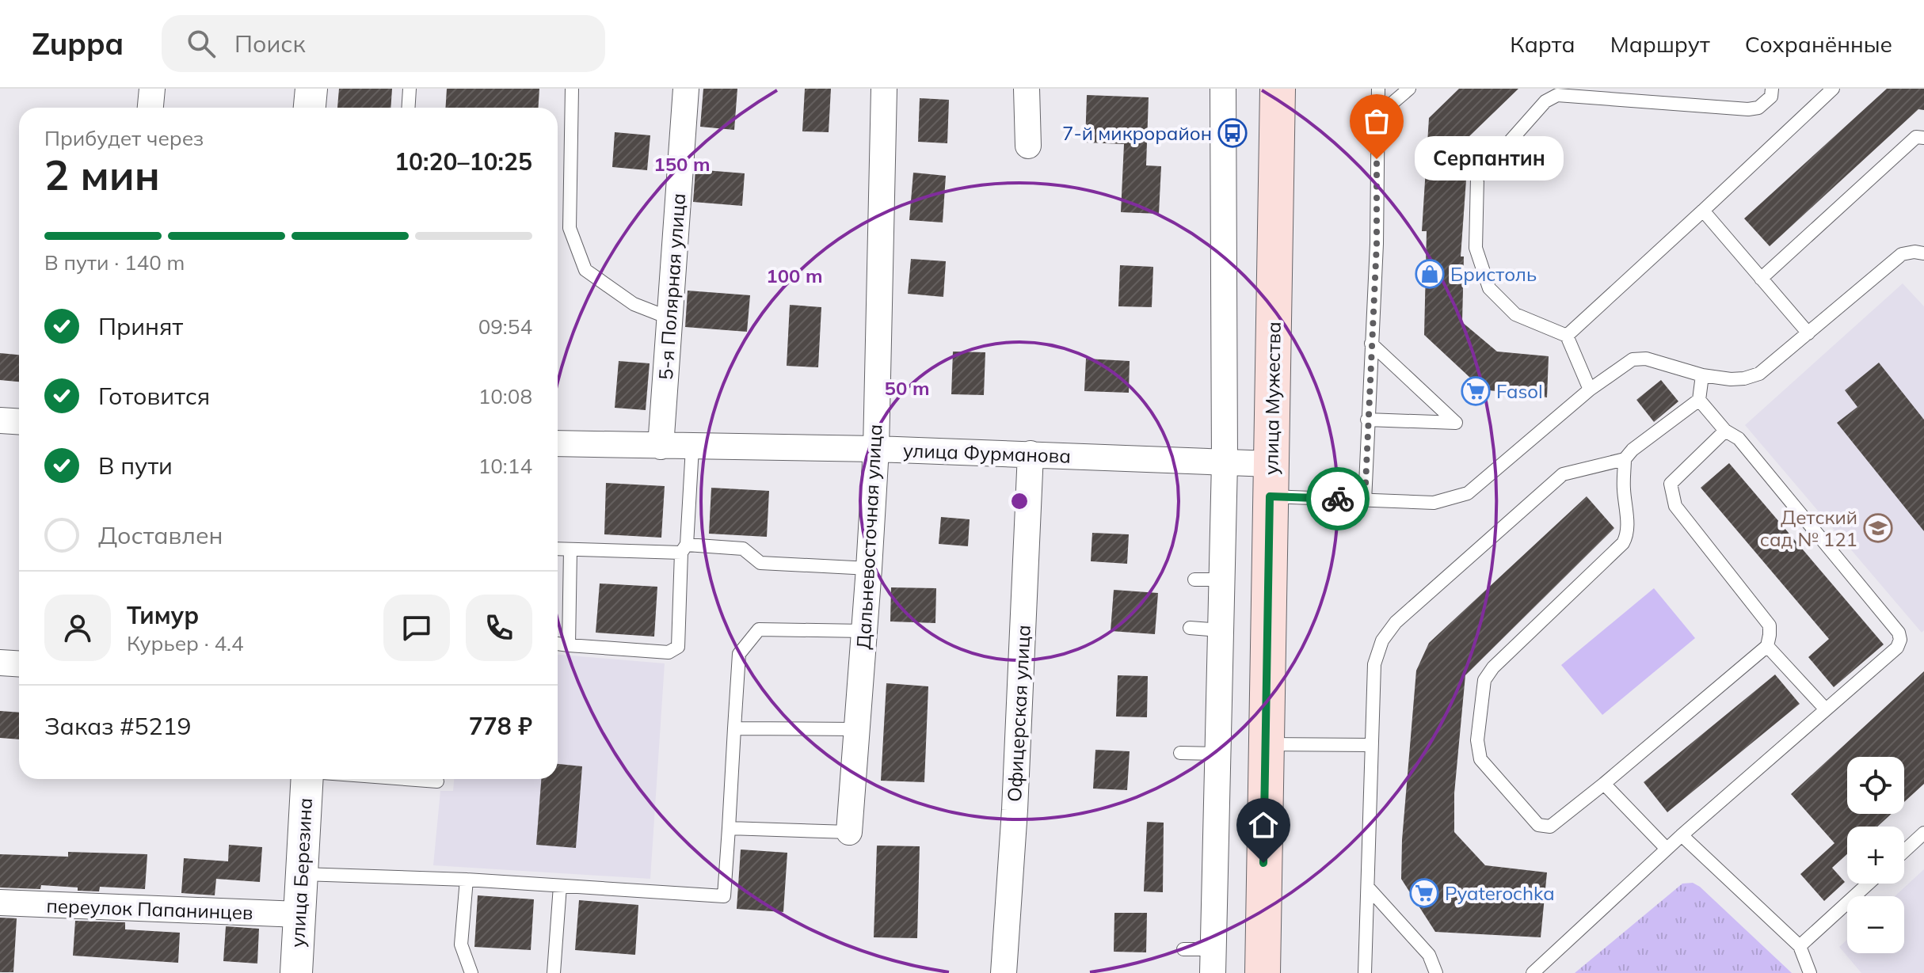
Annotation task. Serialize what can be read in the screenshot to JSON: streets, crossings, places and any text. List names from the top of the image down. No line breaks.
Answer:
{"streets":{"main road":["улица Мужества"],"street":["5-я Полярная улица","улица Фурманова","Дальневосточная улица","Офицерская улица","улица Березина","переулок Папанинцев"]},"crossings":[["5-я Полярная улица","улица Фурманова"],["улица Мужества","улица Фурманова"],["улица Фурманова","Дальневосточная улица"],["улица Фурманова","Офицерская улица"],["улица Березина","переулок Папанинцев"]],"places":{"bus stop":["7-й микрорайон"],"other":["Серпантин"],"shop":["Бристоль"],"supermarket":["Fasol","Pyaterochka"],"school or university":["Детский сад № 121"]},"page":{"header":"Zuppa","search":"Поиск","nav":["Карта","Маршрут","Сохранённые"],"heading":["2 мин","Прибудет через","10:20–10:25"],"panel":["Тимур","Курьер · 4.4","Заказ #5219","778 ₽"],"bubble":"Серпантин","bar":"В пути · 140 m","list":[["Принят","09:54"],["Готовится","10:08"],["В пути","10:14"],"Доставлен"],"map_buttons":["+","−"]},"rings":["150 m","100 m","50 m"]}
